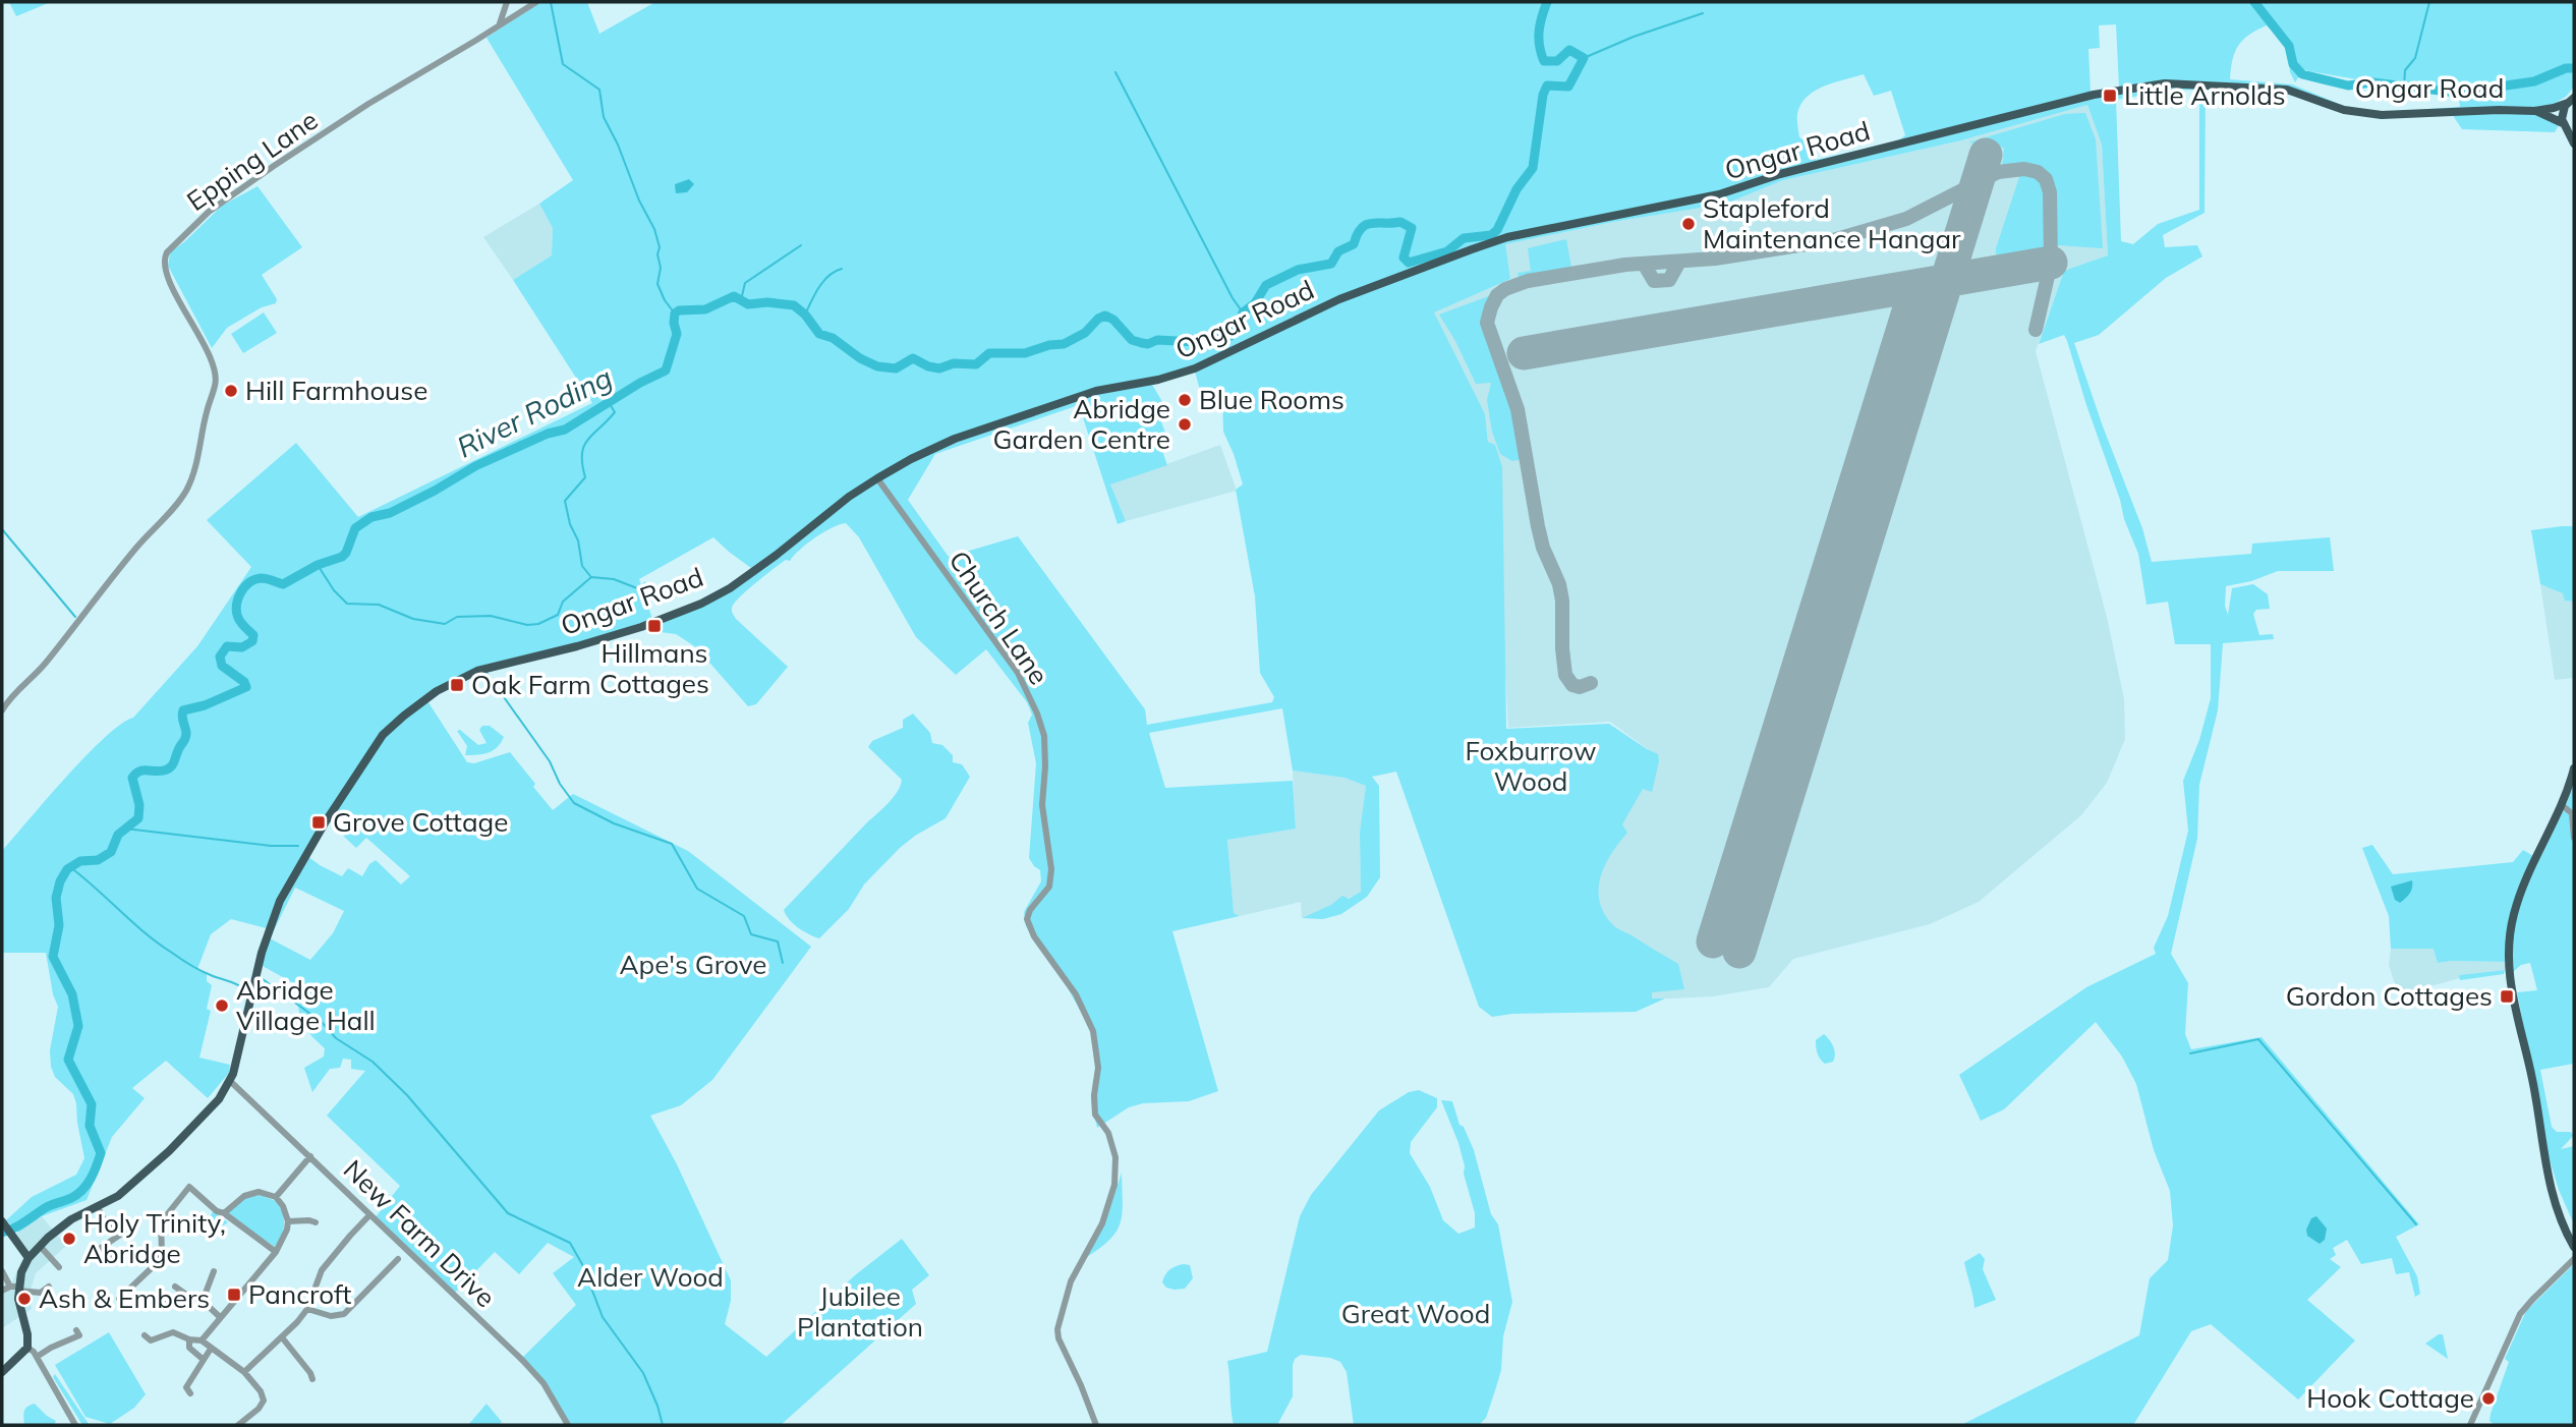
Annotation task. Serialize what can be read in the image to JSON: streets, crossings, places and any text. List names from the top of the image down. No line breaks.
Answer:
{"streets":{"main road":["Ongar Road"],"street":["Epping Lane","Church Lane","New Farm Drive"]},"crossings":[["Ongar Road","Church Lane"],["Ongar Road","New Farm Drive"]],"water":["River Roding"],"parks":["Foxburrow Wood","Ape's Grove","Alder Wood","Jubilee Plantation","Great Wood"],"places":{"transit":["Little Arnolds","Hillmans Cottages","Oak Farm","Grove Cottage","Gordon Cottages","Pancroft"],"other":["Stapleford Maintenance Hangar","Hill Farmhouse","Blue Rooms","Abridge Garden Centre","Abridge Village Hall","Holy Trinity, Abridge","Ash & Embers","Hook Cottage"]}}
